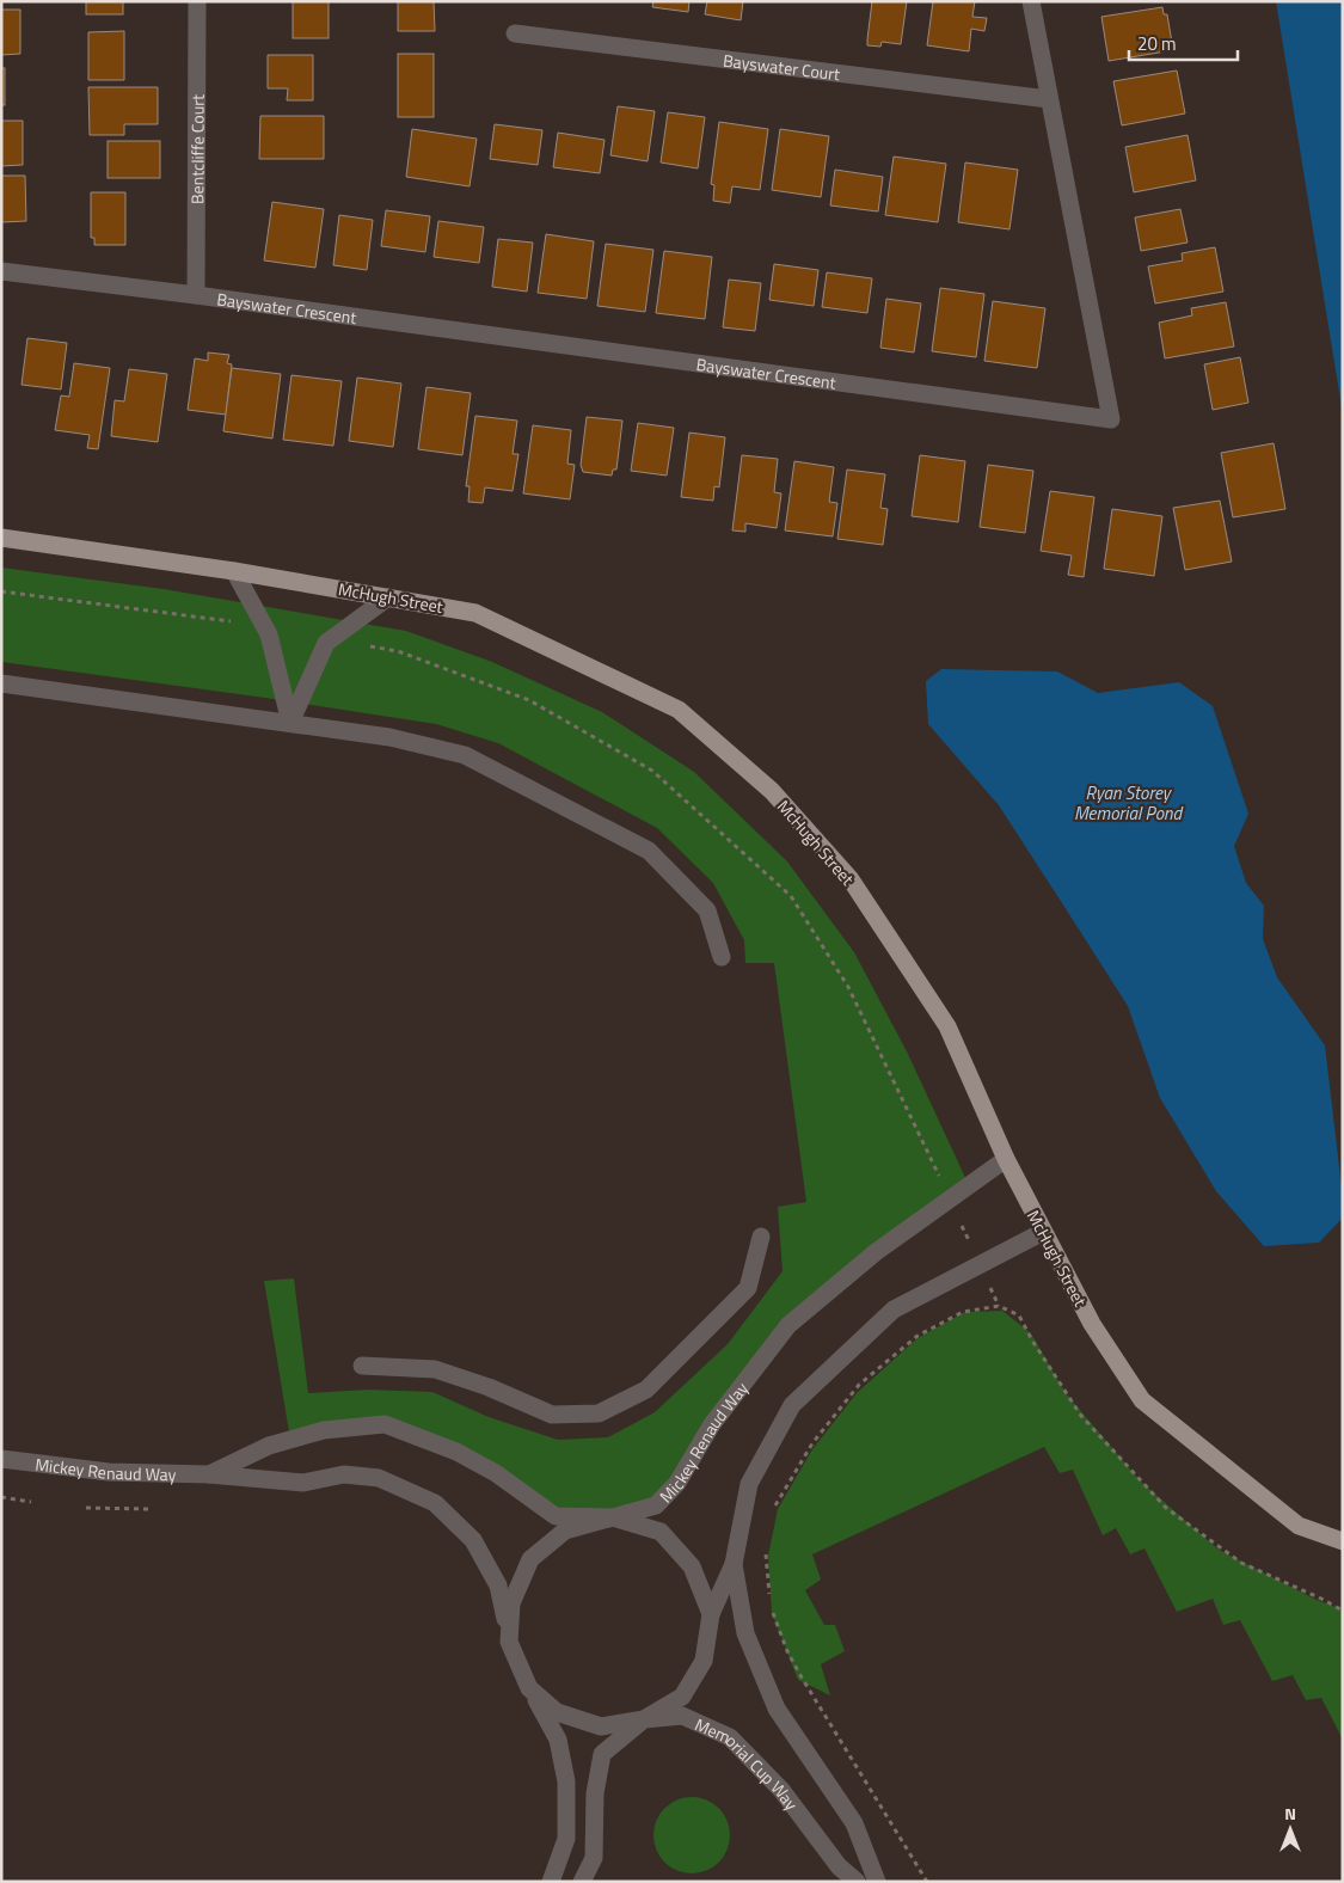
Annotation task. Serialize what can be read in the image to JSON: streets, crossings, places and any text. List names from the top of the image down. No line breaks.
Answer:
{"streets":{"main road":["McHugh Street"],"street":["Bayswater Court","Bentcliffe Court","Bayswater Crescent","Mickey Renaud Way","Memorial Cup Way"]},"crossings":[["Bayswater Court","Bayswater Crescent"],["Bentcliffe Court","Bayswater Crescent"],["McHugh Street","Mickey Renaud Way"],["Mickey Renaud Way","Memorial Cup Way"]],"water":["Ryan Storey Memorial Pond"],"scale_bar":"20 m","north":"top"}
